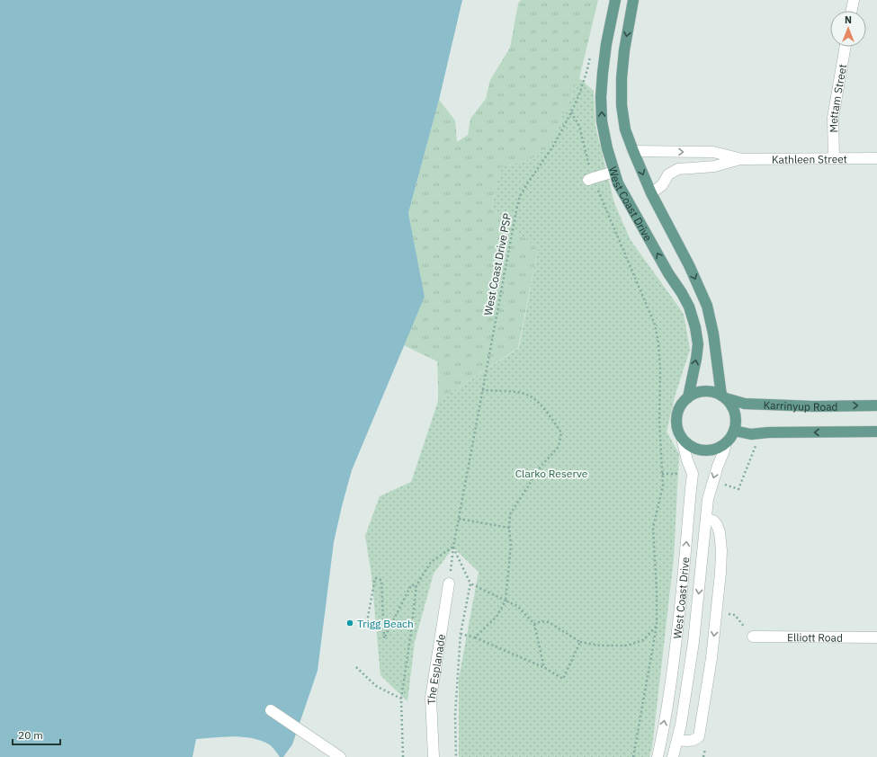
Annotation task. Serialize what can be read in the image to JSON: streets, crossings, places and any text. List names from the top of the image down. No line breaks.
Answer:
{"streets":{"main road":["West Coast Drive","Karrinyup Road"],"street":["Mettam Street","Kathleen Street","Elliott Road","The Esplanade"],"path":["West Coast Drive PSP"]},"crossings":[["Mettam Street","Kathleen Street"],["Kathleen Street","West Coast Drive"],["West Coast Drive","Karrinyup Road"],["West Coast Drive PSP","The Esplanade"]],"parks":["Clarko Reserve"],"places":["Trigg Beach"],"scale_bar":"20 m","north":"top"}
